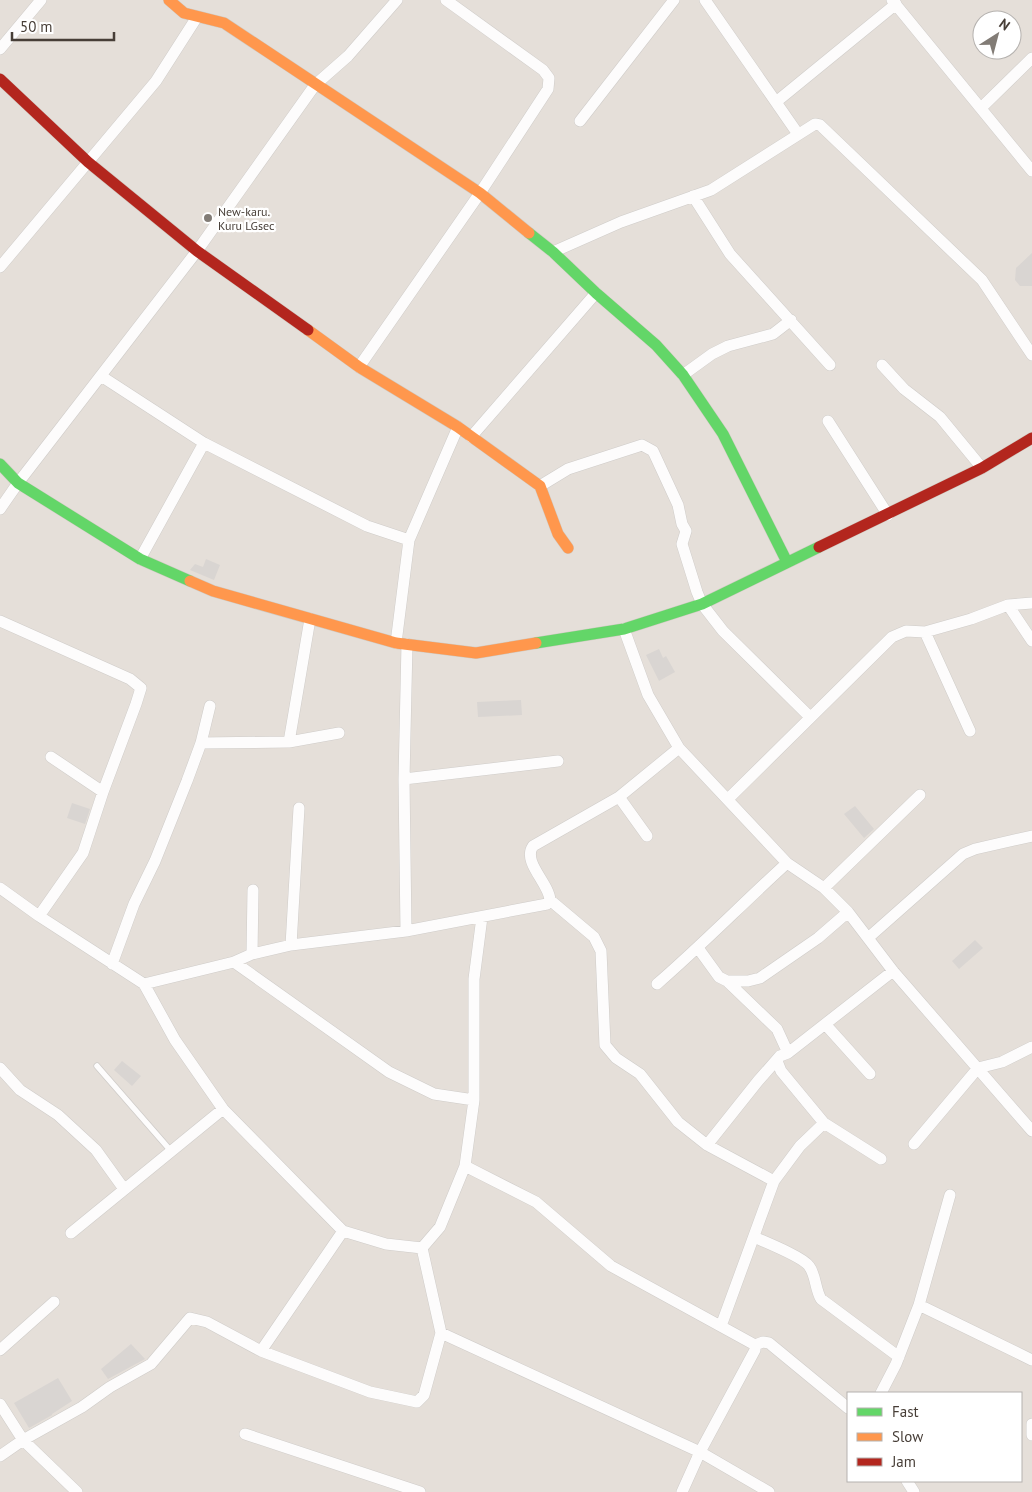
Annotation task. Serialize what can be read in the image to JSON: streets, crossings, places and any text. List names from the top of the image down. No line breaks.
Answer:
{"places":["New-karu. Kuru LGsec"],"legend":["Fast","Slow","Jam"],"scale_bar":"50 m","north":"top right"}
